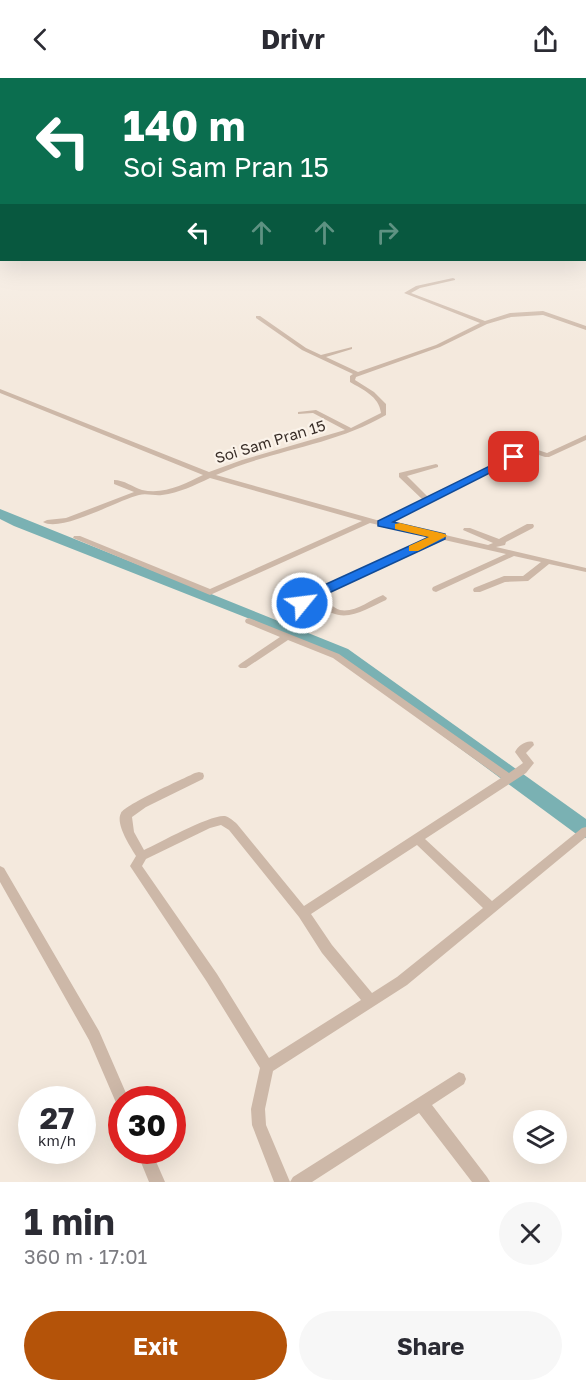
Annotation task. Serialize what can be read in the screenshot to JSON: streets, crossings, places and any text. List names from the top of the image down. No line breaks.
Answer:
{"streets":{"street":["Soi Sam Pran 15"]},"page":{"header":"Drivr","turn":["140 m","Soi Sam Pran 15"],"speed":"27 km/h","limit":"30","heading":["1 min","360 m · 17:01"],"buttons":["Exit","Share"]}}
